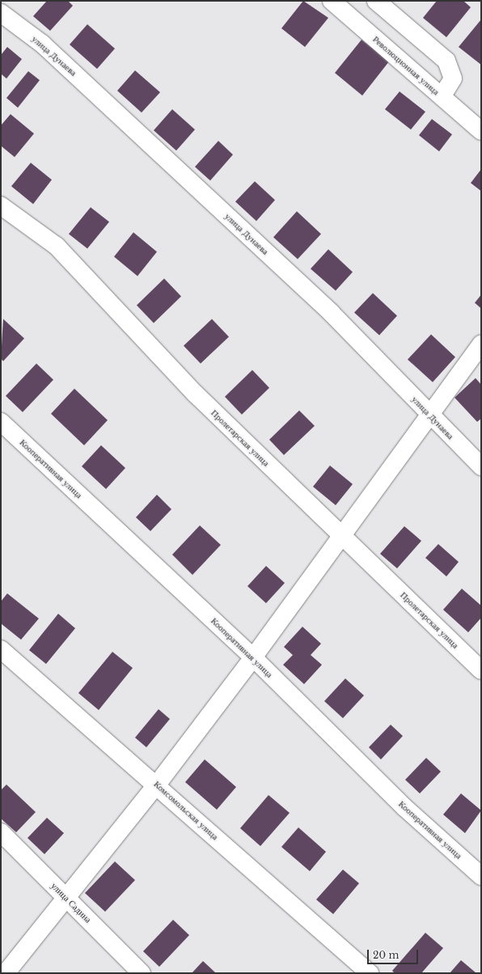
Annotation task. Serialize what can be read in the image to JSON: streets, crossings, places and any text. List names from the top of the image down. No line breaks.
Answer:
{"streets":{"street":["улица Дунаева","Революционная улица","Пролетарская улица","Кооперативная улица","Комсомольская улица","улица Садина"]},"scale_bar":"20 m"}
